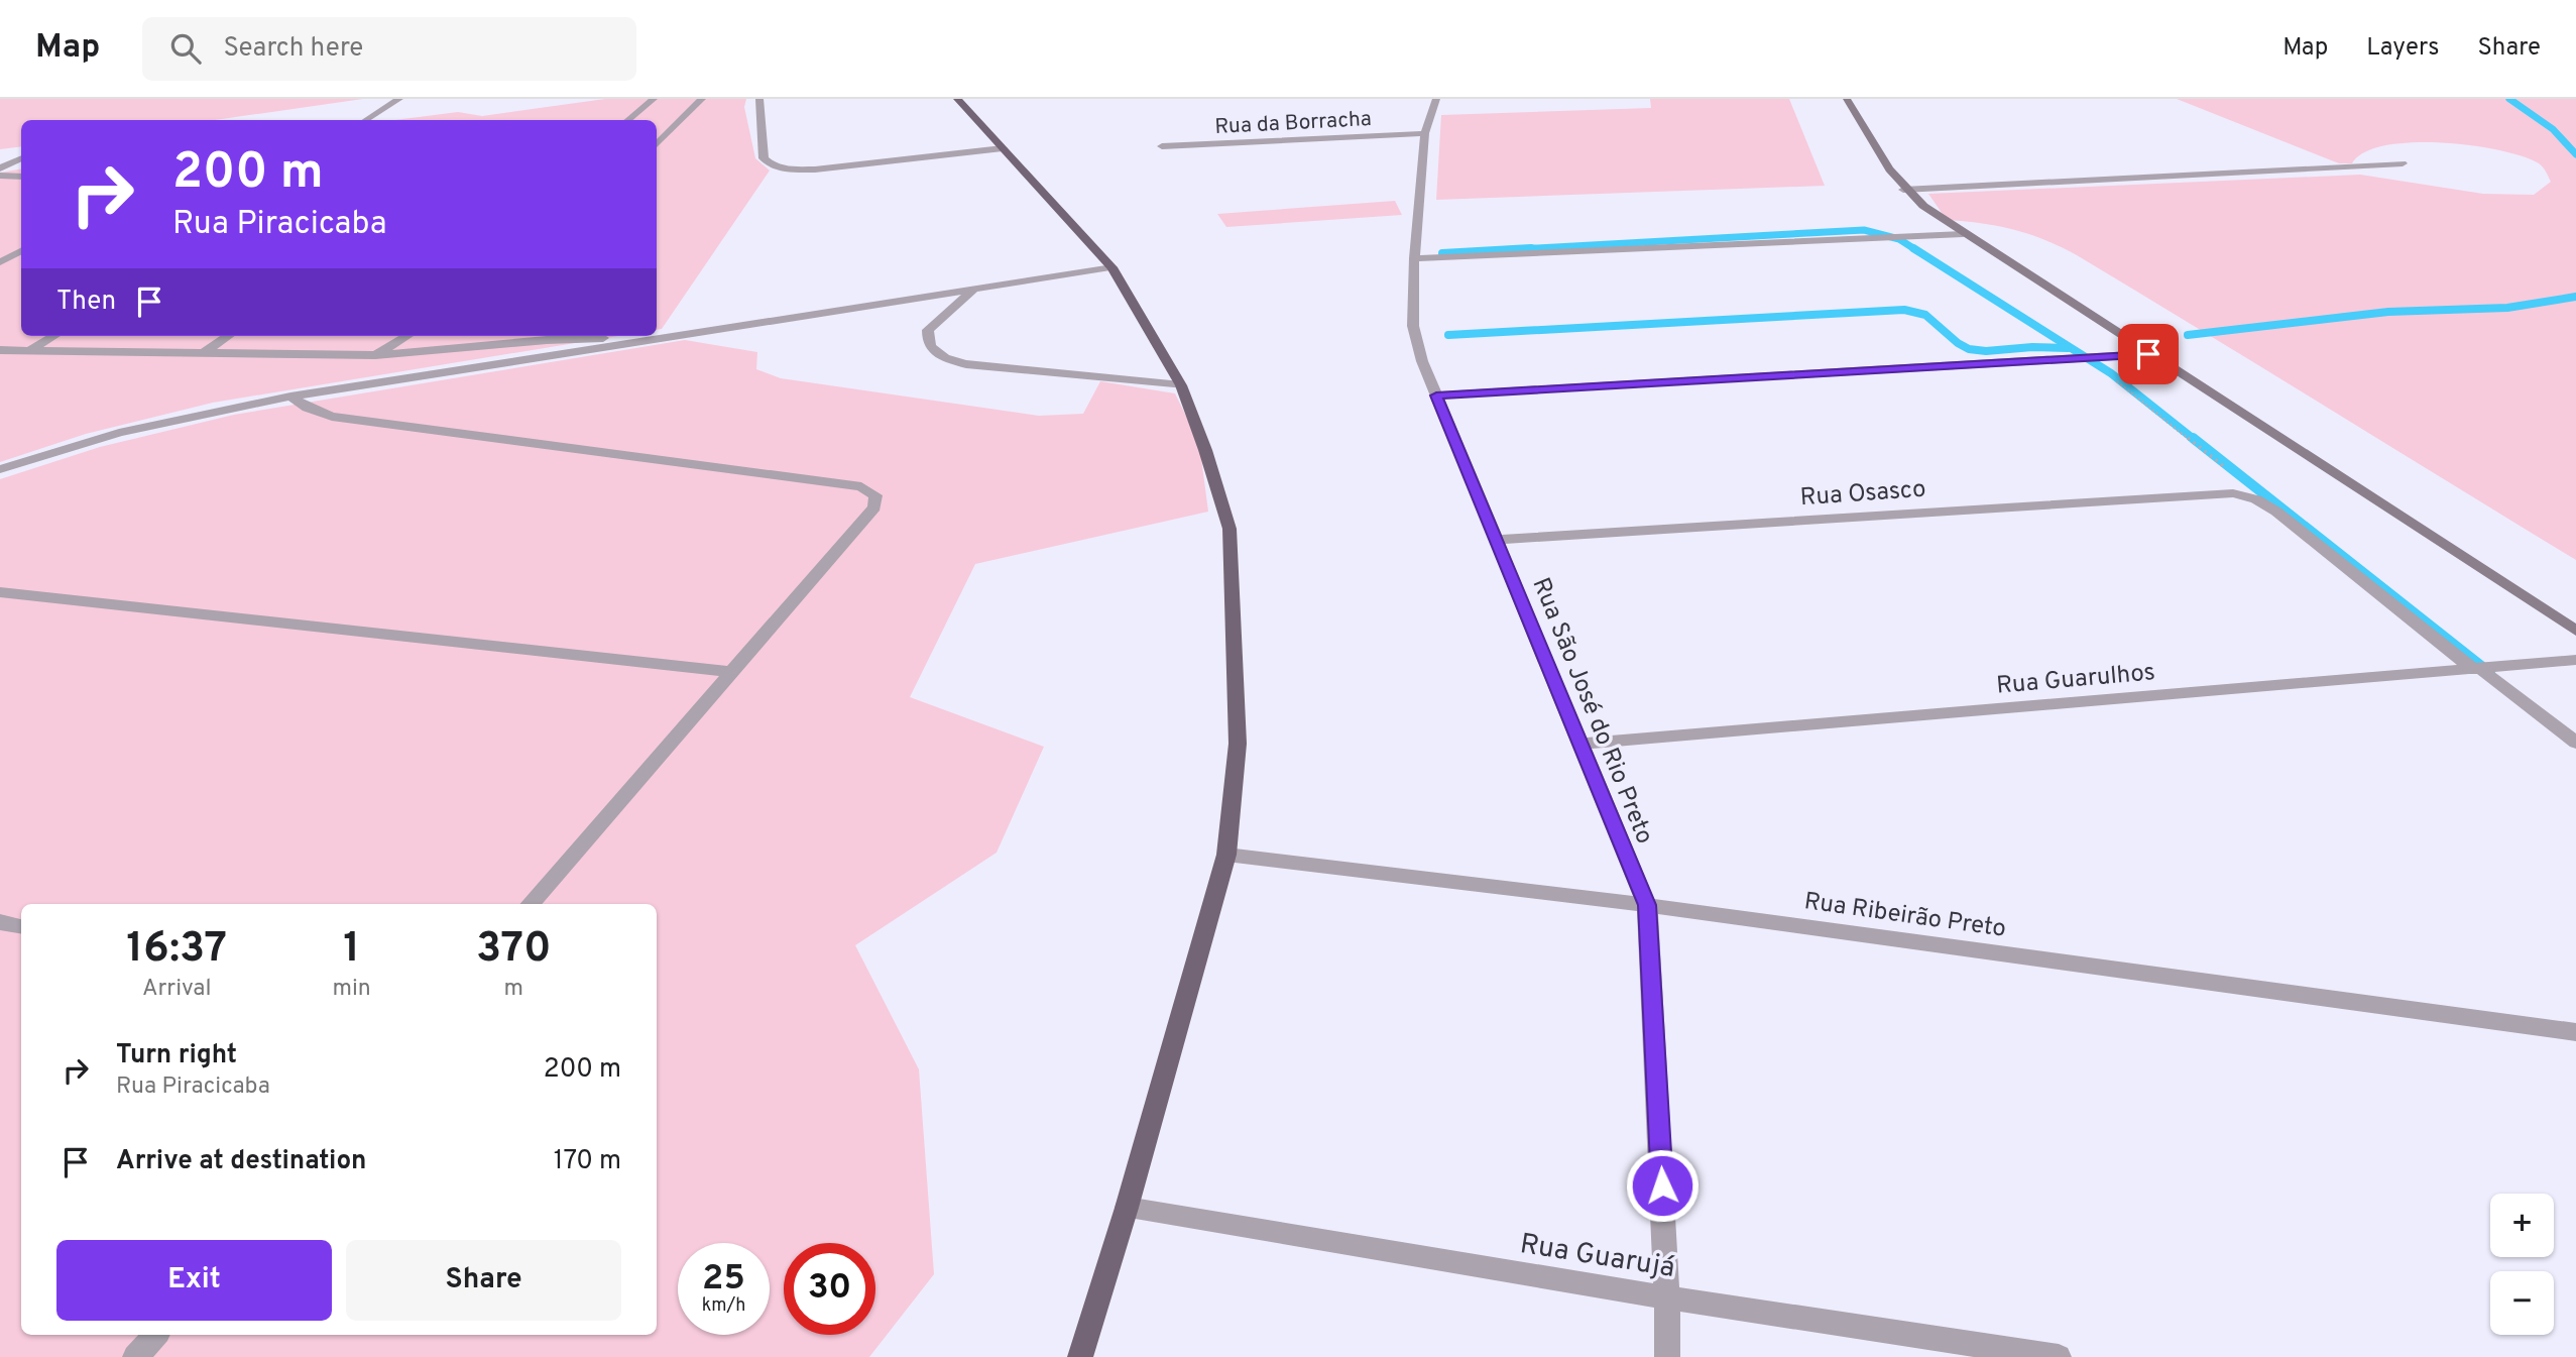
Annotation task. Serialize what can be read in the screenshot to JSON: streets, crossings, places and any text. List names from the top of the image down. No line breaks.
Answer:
{"streets":{"street":["Rua da Borracha","Rua Osasco","Rua Guarulhos","Rua São José do Rio Preto","Rua Ribeirão Preto","Rua Guarujá"]},"crossings":[["Rua da Borracha","Rua São José do Rio Preto"],["Rua Osasco","Rua Guarulhos"],["Rua Osasco","Rua São José do Rio Preto"],["Rua Guarulhos","Rua São José do Rio Preto"],["Rua São José do Rio Preto","Rua Ribeirão Preto"],["Rua São José do Rio Preto","Rua Guarujá"]],"page":{"header":"Map","search":"Search here","nav":["Map","Layers","Share"],"turn":["200 m","Rua Piracicaba"],"then":"Then","eta":["16:37","Arrival","1","min","370","m"],"list":[{"name":"Turn right","note":"Rua Piracicaba","value":"200 m"},{"name":"Arrive at destination","value":"170 m"}],"map_buttons":["+","−"],"buttons":["Exit","Share"],"speed":"25 km/h","limit":"30"}}
